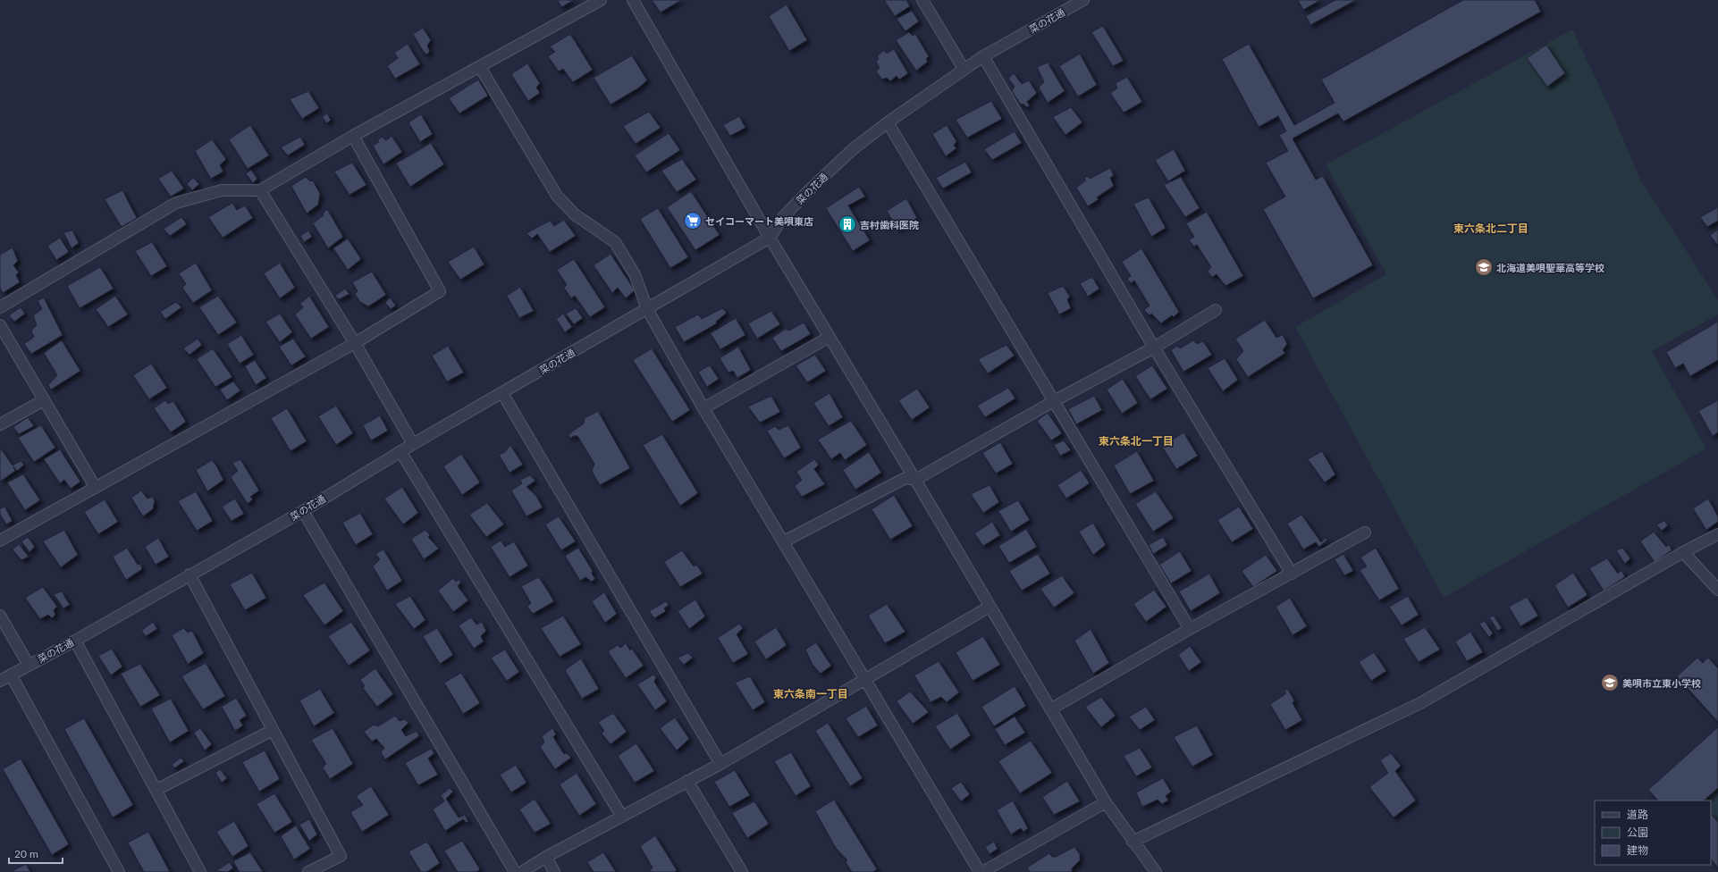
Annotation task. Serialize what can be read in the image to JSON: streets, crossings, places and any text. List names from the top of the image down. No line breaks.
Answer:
{"streets":{"street":["菜の花通"]},"districts":["東六条北二丁目","東六条北一丁目","東六条南一丁目"],"places":{"supermarket":["セイコーマート美唄東店"],"building":["吉村歯科医院"],"school or university":["北海道美唄聖華高等学校","美唄市立東小学校"]},"legend":["道路","公園","建物"],"scale_bar":"20 m"}
